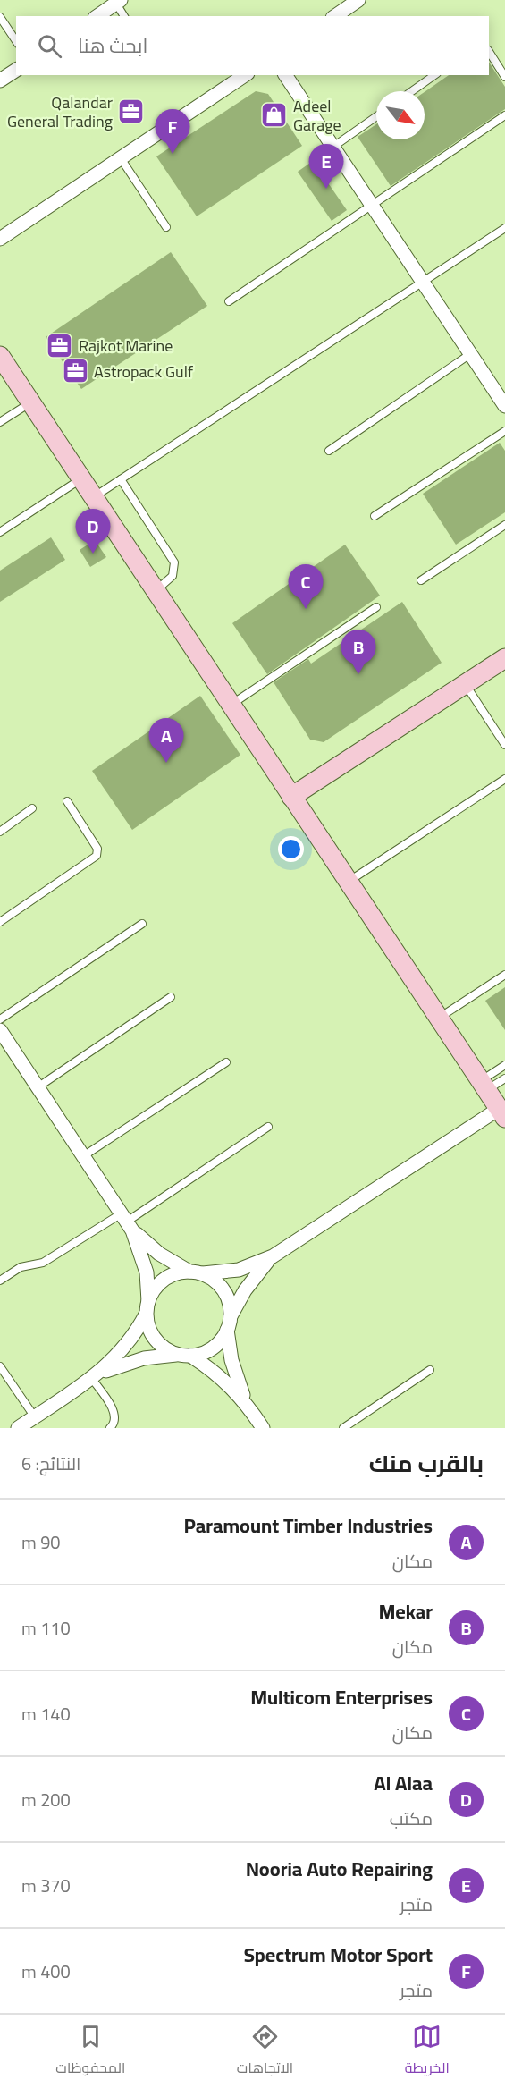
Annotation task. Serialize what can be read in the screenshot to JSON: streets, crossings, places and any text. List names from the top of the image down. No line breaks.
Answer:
{"places":{"office":["Qalandar General Trading","Rajkot Marine","Astropack Gulf"],"shop":["Adeel Garage"]},"north":"bottom right","page":{"search":"ابحث هنا","pins":["F","E","D","C","B","A"],"heading":["بالقرب منك","النتائج: 6"],"list":[{"mark":"A","name":"Paramount Timber Industries","note":"مكان","value":"90 m"},{"mark":"B","name":"Mekar","note":"مكان","value":"110 m"},{"mark":"C","name":"Multicom Enterprises","note":"مكان","value":"140 m"},{"mark":"D","name":"Al Alaa","note":"مكتب","value":"200 m"},{"mark":"E","name":"Nooria Auto Repairing","note":"متجر","value":"370 m"},{"mark":"F","name":"Spectrum Motor Sport","note":"متجر","value":"400 m"}],"nav":["الخريطة","الاتجاهات","المحفوظات"]}}
